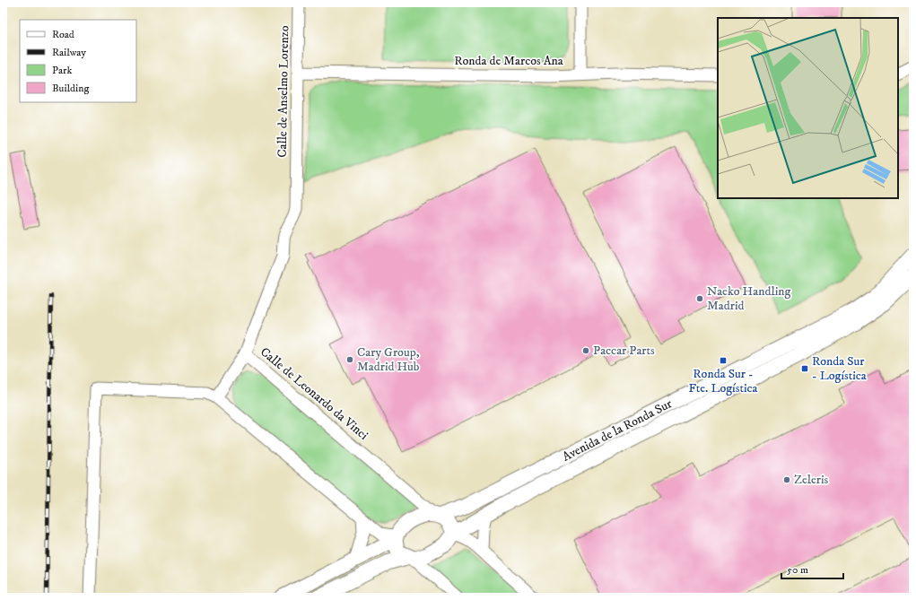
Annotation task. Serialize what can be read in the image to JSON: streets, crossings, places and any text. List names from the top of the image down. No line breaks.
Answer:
{"streets":{"main road":["Avenida de la Ronda Sur"],"street":["Ronda de Marcos Ana","Calle de Anselmo Lorenzo","Calle de Leonardo da Vinci"]},"crossings":[["Ronda de Marcos Ana","Calle de Anselmo Lorenzo"],["Calle de Anselmo Lorenzo","Calle de Leonardo da Vinci"],["Calle de Leonardo da Vinci","Avenida de la Ronda Sur"]],"places":{"other":["Naeko Handling Madrid","Paccar Parts","Cary Group, Madrid Hub","Zeleris"],"transit":["Ronda Sur - Fte. Logística","Ronda Sur - Logística"]},"legend":["Road","Railway","Park","Building"],"scale_bar":"50 m"}
